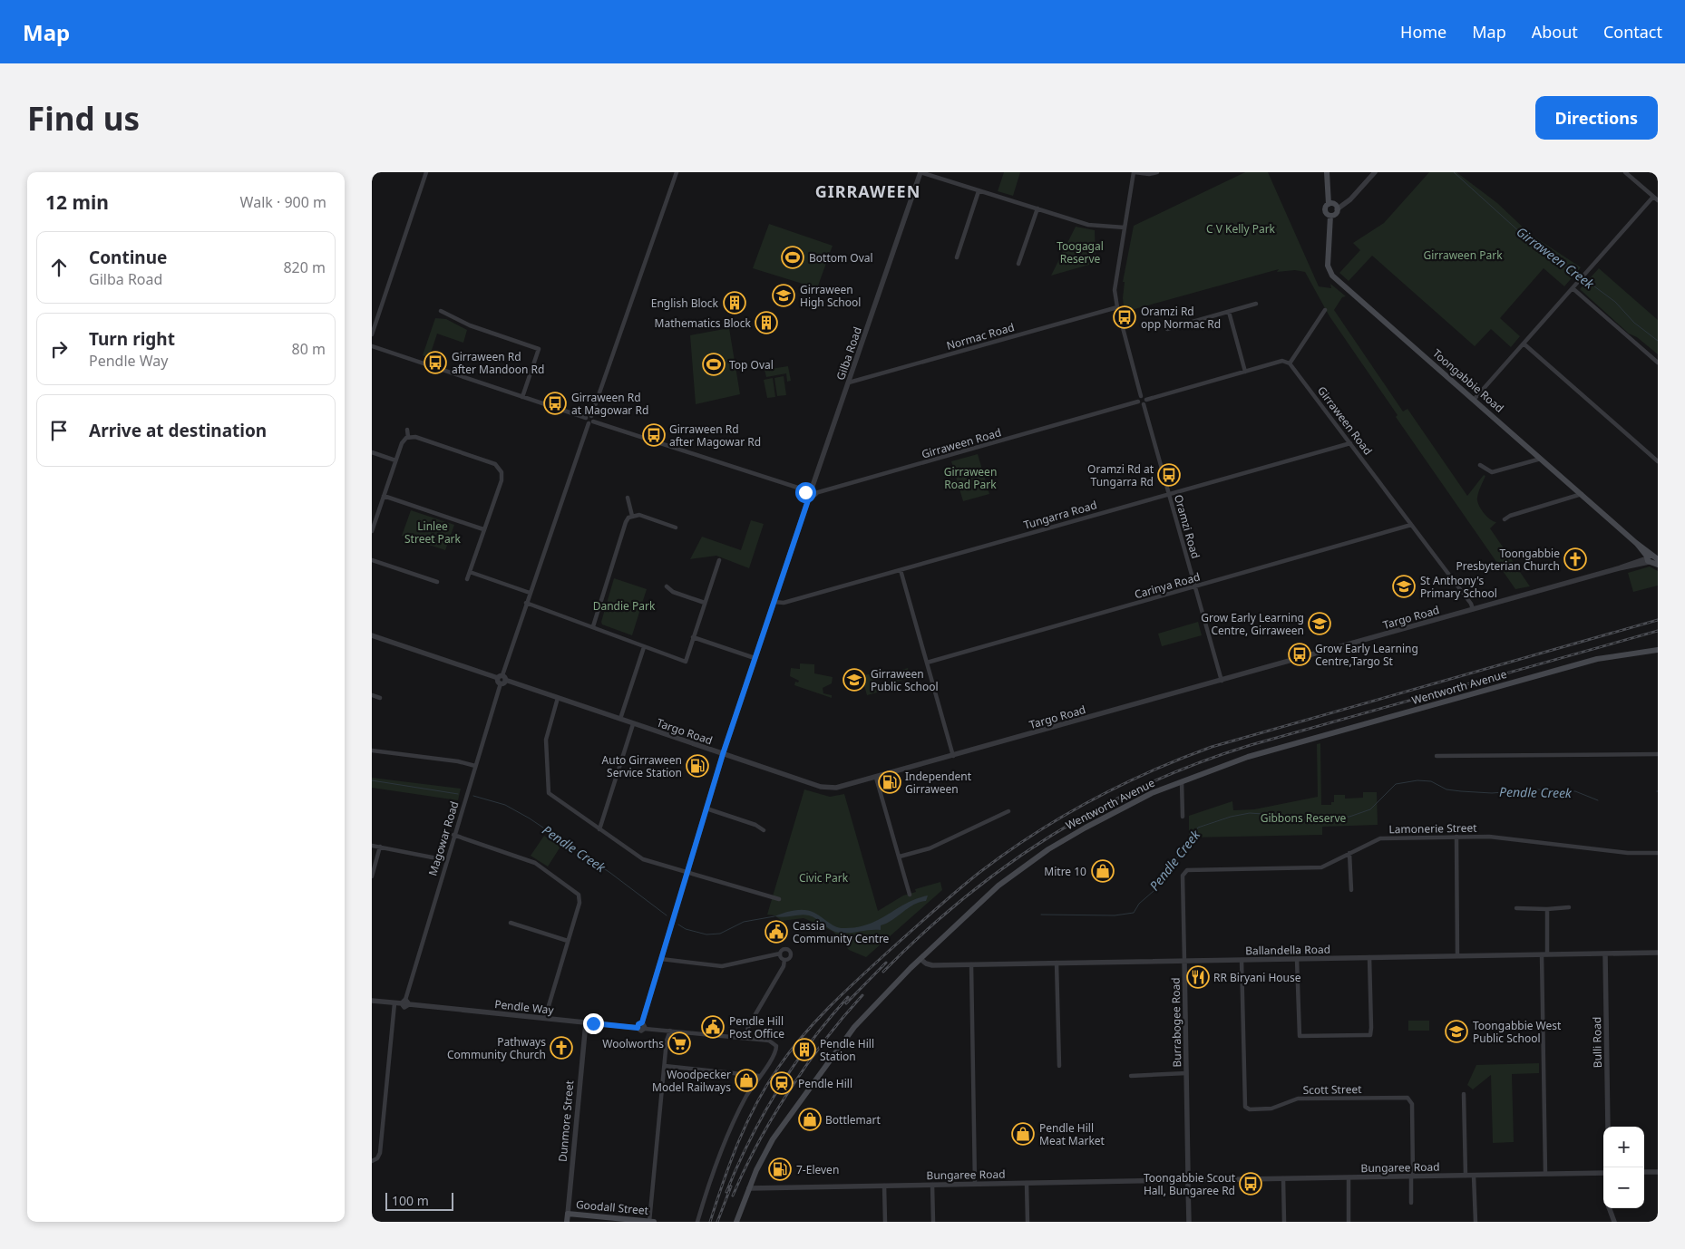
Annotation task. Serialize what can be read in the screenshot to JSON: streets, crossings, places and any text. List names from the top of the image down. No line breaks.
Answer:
{"streets":{"main road":["Toongabbie Road","Wentworth Avenue","Dunmore Street","Goodall Street"],"street":["Normac Road","Gilba Road","Girraween Road","Tungarra Road","Oramzi Road","Carinya Road","Targo Road","Lamonerie Street","Magowar Road","Ballandella Road","Pendle Way","Burrabogee Road","Bulli Road","Scott Street","Bungaree Road"]},"crossings":[["Normac Road","Gilba Road"],["Gilba Road","Girraween Road"],["Toongabbie Road","Targo Road"],["Girraween Road","Tungarra Road"],["Girraween Road","Carinya Road"],["Girraween Road","Targo Road"],["Tungarra Road","Oramzi Road"],["Oramzi Road","Carinya Road"],["Oramzi Road","Targo Road"],["Targo Road","Magowar Road"],["Wentworth Avenue","Ballandella Road"],["Wentworth Avenue","Bungaree Road"],["Lamonerie Street","Burrabogee Road"],["Magowar Road","Pendle Way"],["Ballandella Road","Burrabogee Road"],["Ballandella Road","Bulli Road"],["Ballandella Road","Scott Street"],["Pendle Way","Dunmore Street"],["Scott Street","Bungaree Road"],["Dunmore Street","Goodall Street"]],"districts":["GIRRAWEEN"],"water":["Girraween Creek","Pendle Creek"],"parks":["C V Kelly Park","Toogagal Reserve","Girraween Park","Girraween Road Park","Linlee Street Park","Dandie Park","Gibbons Reserve","Civic Park"],"places":{"sports":["Bottom Oval","Top Oval"],"school or university":["Girraween High School","St Anthony's Primary School","Grow Early Learning Centre, Girraween","Girraween Public School","Toongabbie West Public School"],"building":["English Block","Mathematics Block","Pendle Hill Station"],"bus stop":["Oramzi Rd opp Normac Rd","Girraween Rd after Mandoon Rd","Girraween Rd at Magowar Rd","Girraween Rd after Magowar Rd","Oramzi Rd at Tungarra Rd","Grow Early Learning Centre,Targo St","Toongabbie Scout Hall, Bungaree Rd"],"church":["Toongabbie Presbyterian Church","Pathways Community Church"],"fuel station":["Auto Girraween Service Station","Independent Girraween","7-Eleven"],"shop":["Mitre 10","Woodpecker Model Railways","Bottlemart","Pendle Hill Meat Market"],"public building":["Cassia Community Centre","Pendle Hill Post Office"],"restaurant":["RR Biryani House"],"supermarket":["Woolworths"],"station":["Pendle Hill"]},"scale_bar":"100 m","page":{"header":"Map","nav":["Home","Map","About","Contact"],"buttons":"Directions","title":"Find us","heading":["12 min","Walk · 900 m"],"list":[["Continue","Gilba Road","820 m"],["Turn right","Pendle Way","80 m"],"Arrive at destination"],"map_buttons":["+","−"],"scale":"100 m"}}
